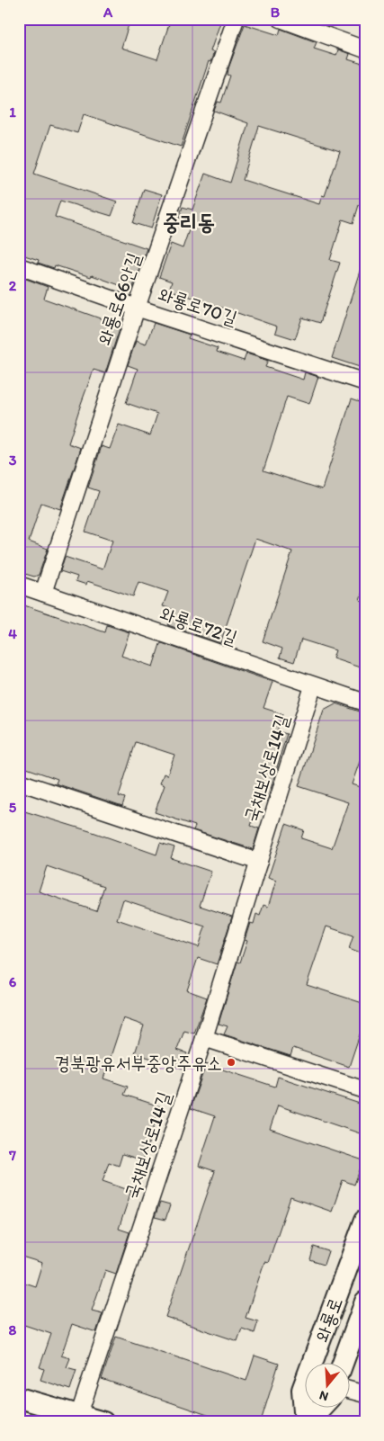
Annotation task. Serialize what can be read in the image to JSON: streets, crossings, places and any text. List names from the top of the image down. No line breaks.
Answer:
{"streets":{"main road":["와룡로"],"street":["와룡로66안길","와룡로70길","와룡로72길","국채보상로14길"]},"crossings":[["와룡로66안길","와룡로70길"],["와룡로66안길","와룡로72길"],["와룡로72길","국채보상로14길"]],"districts":["중리동"],"places":["경북광유서부중앙주유소"],"north":"bottom","grid":{"columns":["A","B"],"rows":["1","2","3","4","5","6","7","8"]}}
